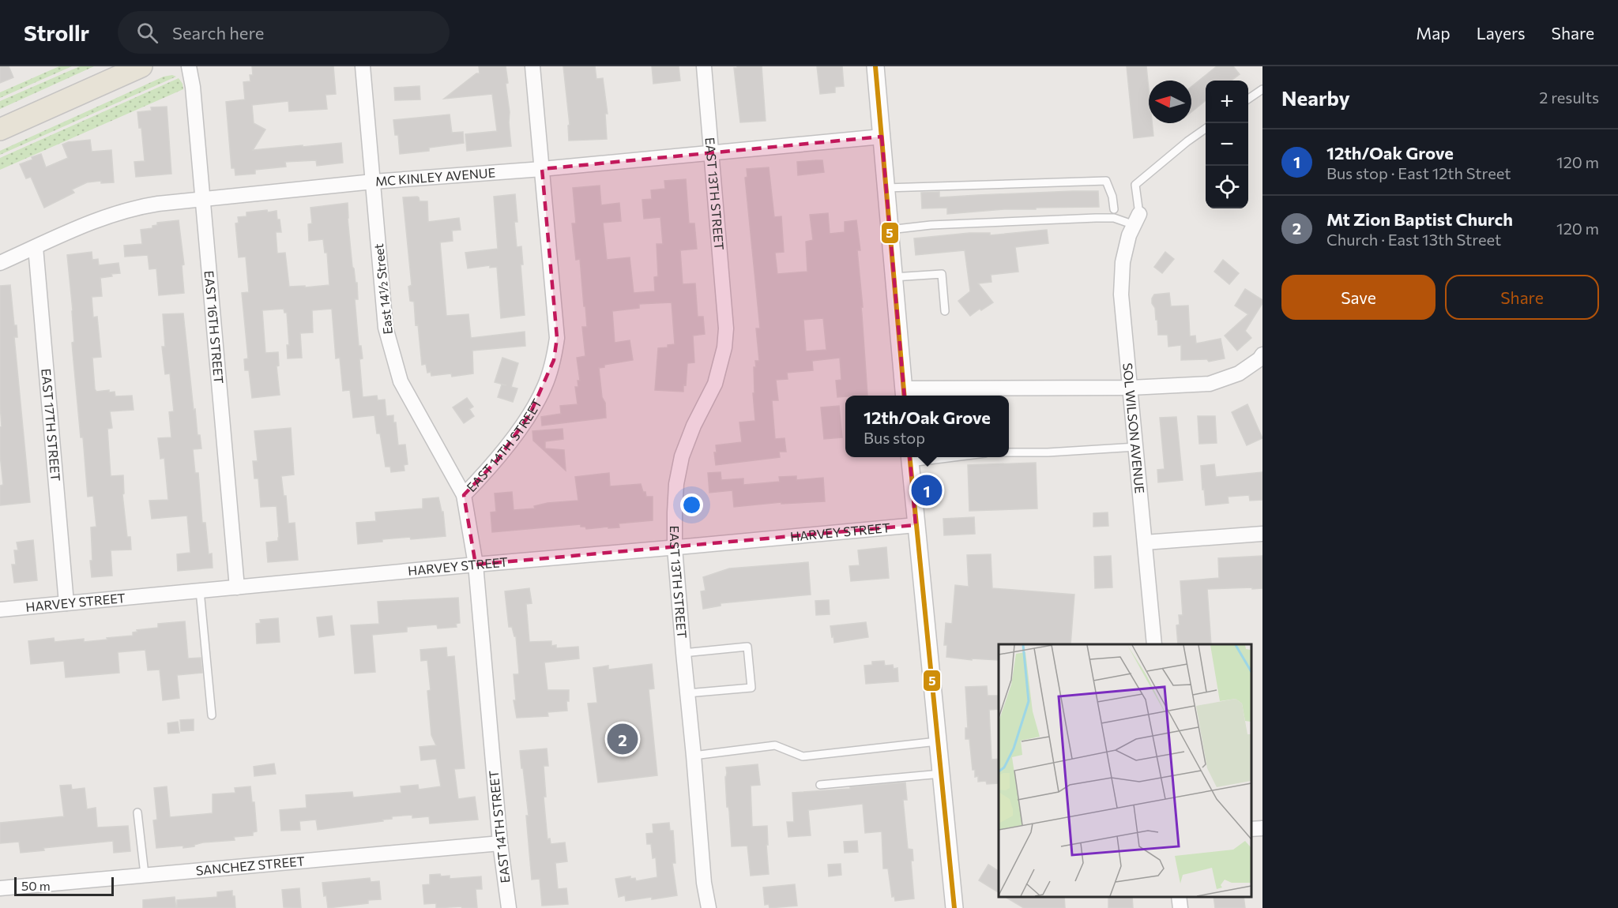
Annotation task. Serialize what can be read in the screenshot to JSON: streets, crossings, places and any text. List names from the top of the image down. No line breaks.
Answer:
{"streets":{"street":["MC KINLEY AVENUE","EAST 13TH STREET","East 14½ Street","EAST 16TH STREET","EAST 17TH STREET","SOL WILSON AVENUE","EAST 14TH STREET","HARVEY STREET","SANCHEZ STREET"]},"crossings":[["MC KINLEY AVENUE","EAST 13TH STREET"],["MC KINLEY AVENUE","East 14½ Street"],["MC KINLEY AVENUE","EAST 16TH STREET"],["MC KINLEY AVENUE","EAST 17TH STREET"],["MC KINLEY AVENUE","EAST 14TH STREET"],["EAST 13TH STREET","HARVEY STREET"],["East 14½ Street","EAST 14TH STREET"],["EAST 16TH STREET","HARVEY STREET"],["EAST 17TH STREET","HARVEY STREET"],["EAST 14TH STREET","HARVEY STREET"],["EAST 14TH STREET","SANCHEZ STREET"]],"lines":["transit line 5"],"scale_bar":"50 m","north":"left","page":{"header":"Strollr","search":"Search here","nav":["Map","Layers","Share"],"heading":["Nearby","2 results"],"map_buttons":["+","−"],"list":[{"mark":"1","name":"12th/Oak Grove","note":"Bus stop · East 12th Street","value":"120 m"},{"mark":"2","name":"Mt Zion Baptist Church","note":"Church · East 13th Street","value":"120 m"}],"buttons":["Save","Share"],"popup":["12th/Oak Grove","Bus stop"],"pins":["1","2"],"scale":"50 m"}}
